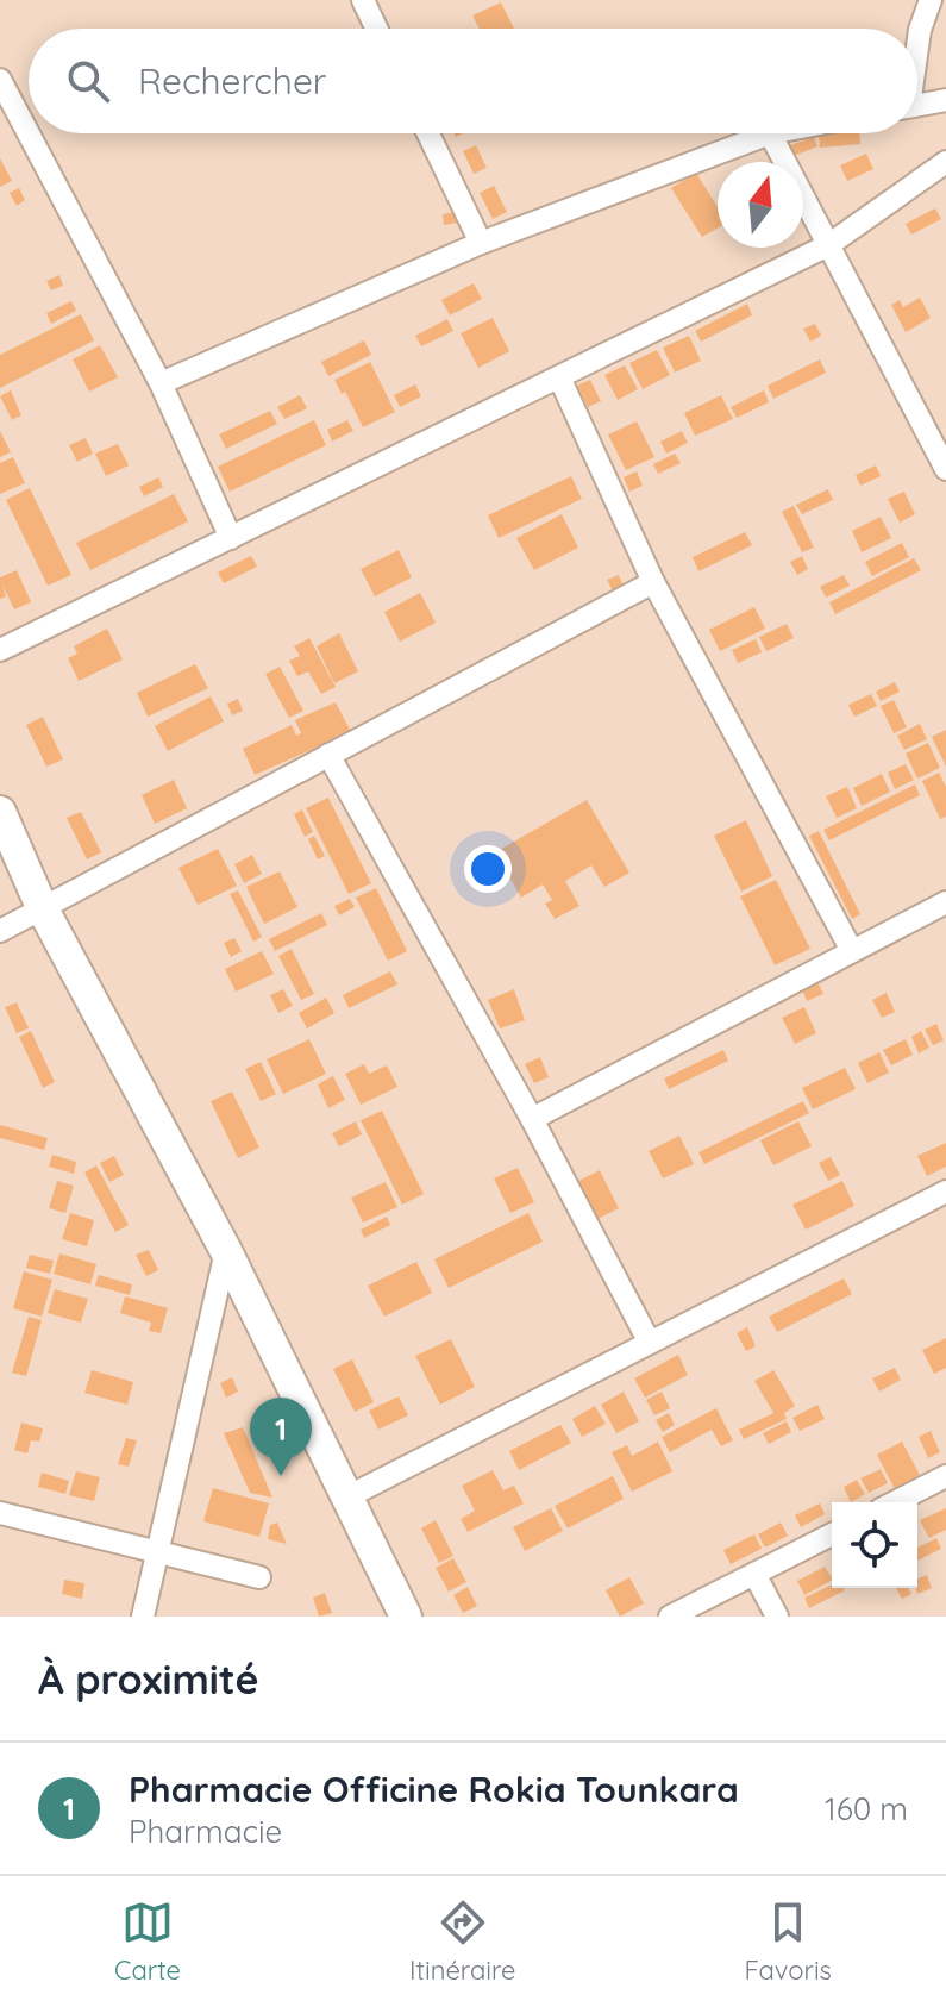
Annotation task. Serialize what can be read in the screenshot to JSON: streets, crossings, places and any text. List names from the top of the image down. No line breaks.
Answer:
{"north":"top","page":{"search":"Rechercher","pins":"1","heading":"À proximité","list":[{"mark":"1","name":"Pharmacie Officine Rokia Tounkara","note":"Pharmacie","value":"160 m"}],"nav":["Carte","Itinéraire","Favoris"]}}
